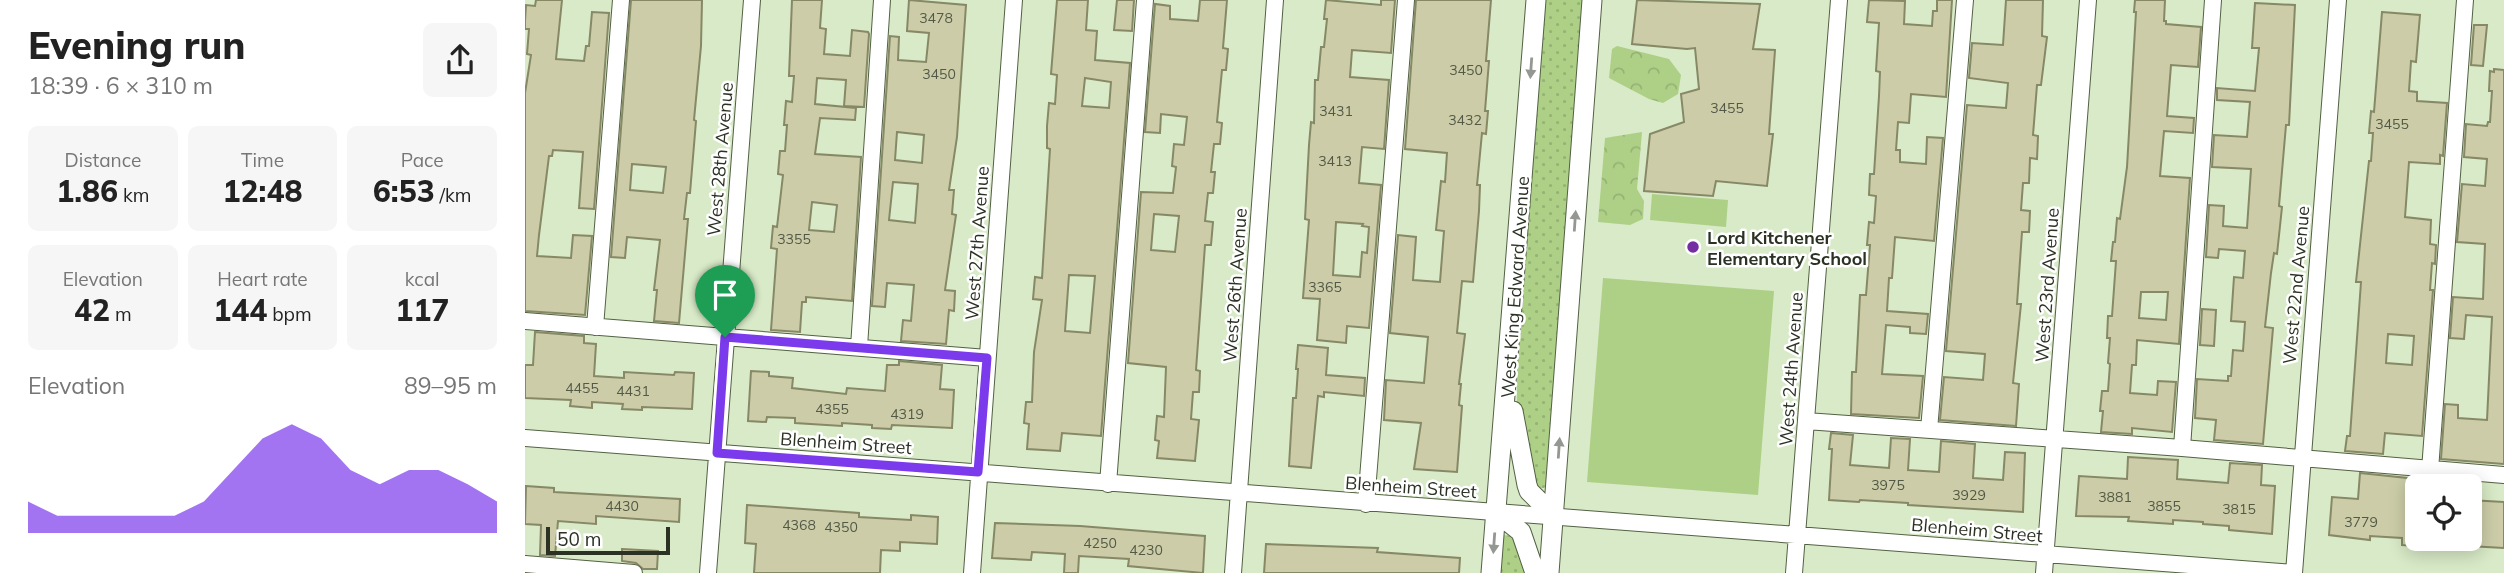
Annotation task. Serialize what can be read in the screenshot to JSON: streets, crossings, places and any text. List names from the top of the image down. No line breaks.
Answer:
{"streets":{"main road":["West King Edward Avenue"],"street":["West 28th Avenue","West 27th Avenue","West 26th Avenue","West 23rd Avenue","West 22nd Avenue","West 24th Avenue","Blenheim Street"]},"crossings":[["West 28th Avenue","Blenheim Street"],["West 27th Avenue","Blenheim Street"],["West 26th Avenue","Blenheim Street"],["West 23rd Avenue","Blenheim Street"],["West 22nd Avenue","Blenheim Street"],["West King Edward Avenue","Blenheim Street"],["West 24th Avenue","Blenheim Street"]],"places":["Lord Kitchener Elementary School"],"house_numbers":["3478","3450","3450","3455","3431","3432","3455","3413","3355","3365","4455","4431","4355","4319","3975","3929","3881","4430","3855","3815","3779","4368","4350","4250","4230"],"scale_bar":"50 m","page":{"heading":["Evening run","18:39 · 6 × 310 m"],"stats":[["Distance","1.86 km"],["Time","12:48"],["Pace","6:53 /km"],["Elevation","42 m"],["Heart rate","144 bpm"],["kcal","117"]],"chart":["Elevation","89–95 m"],"scale":"50 m"}}
